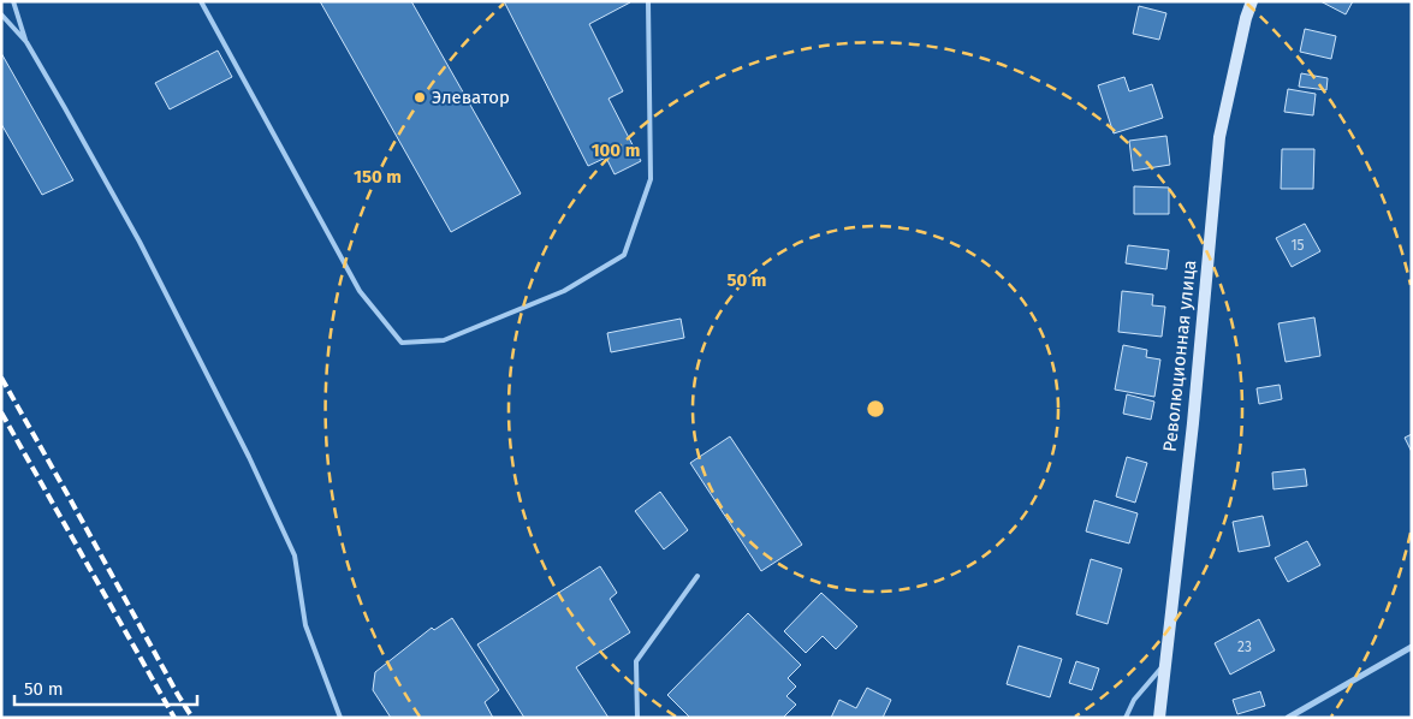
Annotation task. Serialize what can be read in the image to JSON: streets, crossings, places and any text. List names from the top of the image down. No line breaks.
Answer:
{"streets":{"main road":["Революционная улица"]},"places":["Элеватор"],"house_numbers":["15","23"],"scale_bar":"50 m","rings":["100 m","150 m","50 m"]}
